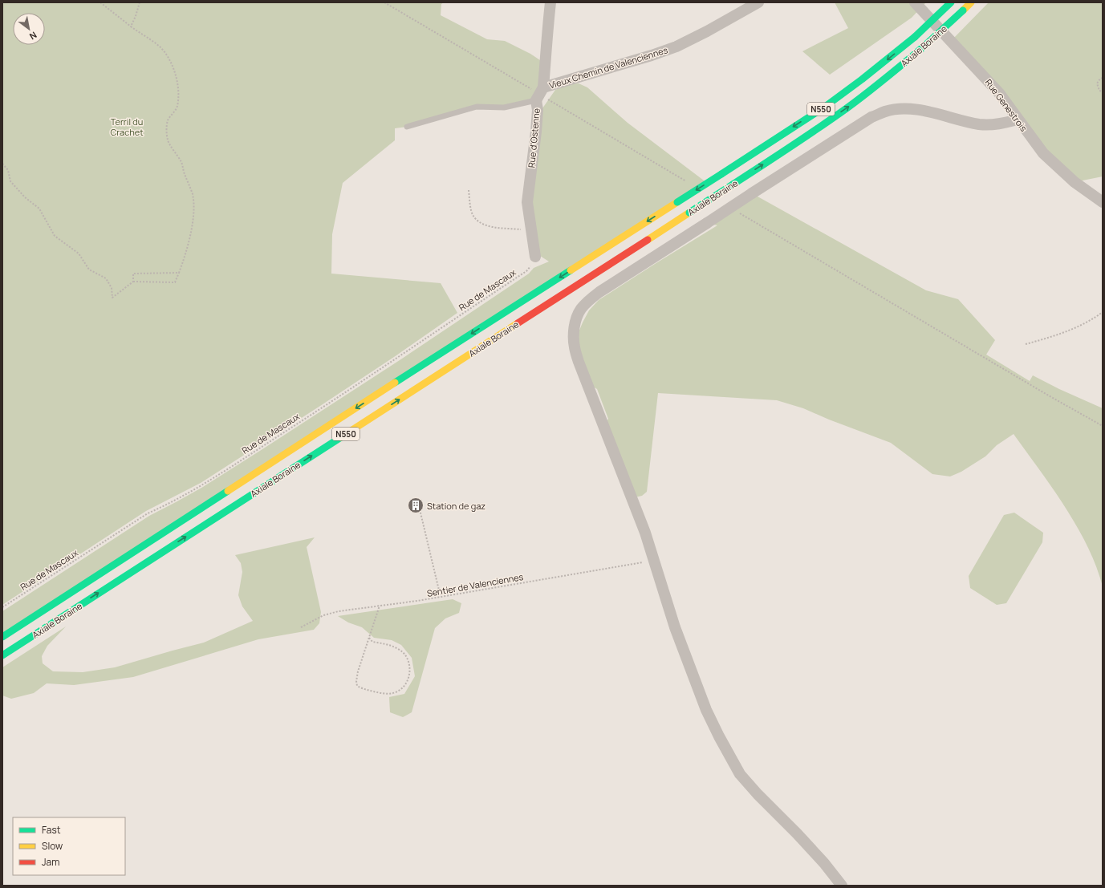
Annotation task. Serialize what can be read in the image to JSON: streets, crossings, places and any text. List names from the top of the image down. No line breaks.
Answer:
{"streets":{"highway":["Axiale Boraine","N550"],"street":["Vieux Chemin de Valenciennes","Rue Genestrois","Rue d'Ostenne"],"path":["Rue de Mascaux","Sentier de Valenciennes"]},"crossings":[["Vieux Chemin de Valenciennes","Rue d'Ostenne"],["Rue d'Ostenne","Rue de Mascaux"]],"parks":["Terril du Crachet"],"places":{"building":["Station de gaz"]},"legend":["Fast","Slow","Jam"],"north":"bottom right"}
